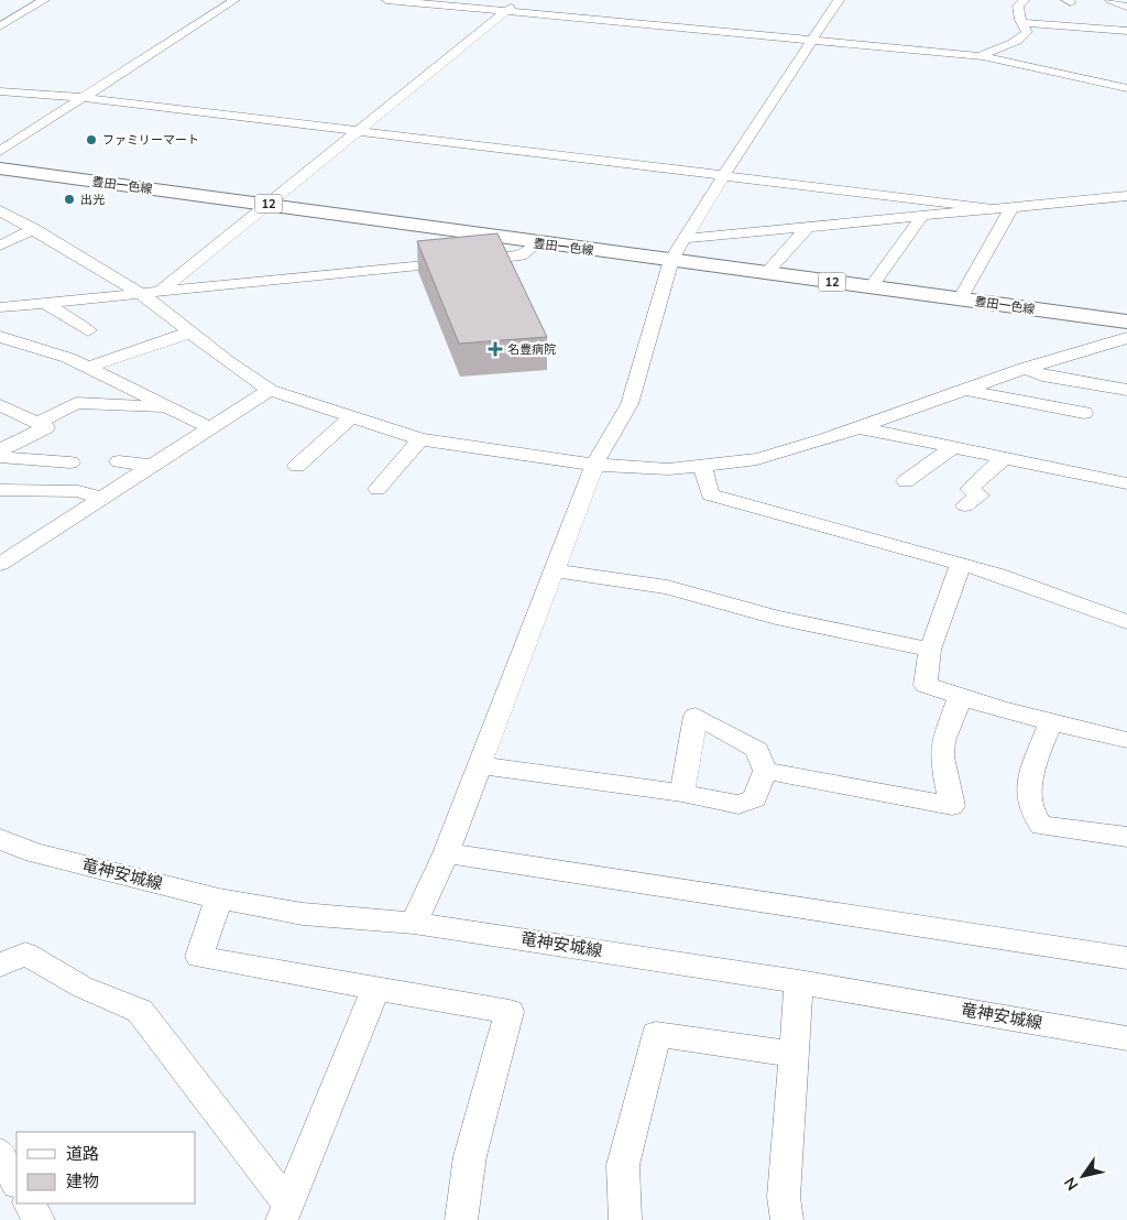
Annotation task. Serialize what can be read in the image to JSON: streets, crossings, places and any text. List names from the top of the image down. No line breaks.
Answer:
{"streets":{"main road":["豊田一色線","12"],"street":["竜神安城線"]},"places":{"other":["ファミリーマート","出光"],"health":["名豊病院"]},"legend":["道路","建物"],"north":"bottom left"}
